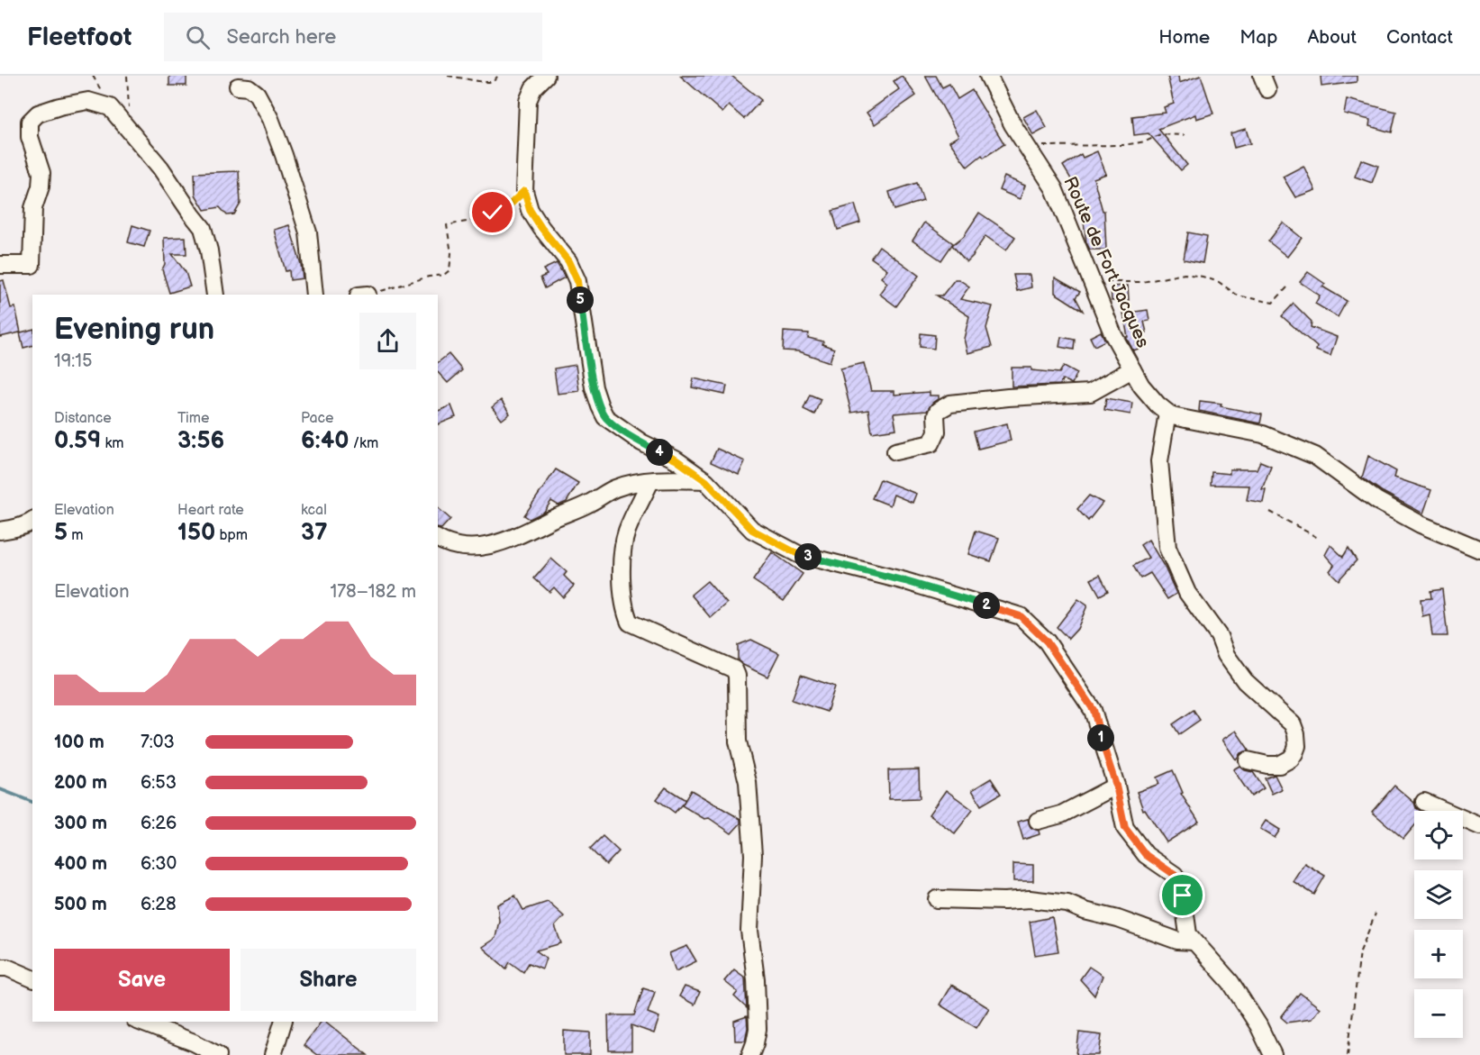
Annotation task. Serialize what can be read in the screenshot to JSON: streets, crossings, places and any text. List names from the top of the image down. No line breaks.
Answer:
{"streets":{"street":["Route de Fort Jacques"]},"page":{"header":"Fleetfoot","search":"Search here","nav":["Home","Map","About","Contact"],"pins":["5","4","3","2","1"],"heading":["Evening run","19:15"],"stats":[["Distance","0.59 km"],["Time","3:56"],["Pace","6:40 /km"],["Elevation","5 m"],["Heart rate","150 bpm"],["kcal","37"]],"chart":["Elevation","178–182 m"],"list":[{"name":"100 m","note":"7:03"},{"name":"200 m","note":"6:53"},{"name":"300 m","note":"6:26"},{"name":"400 m","note":"6:30"},{"name":"500 m","note":"6:28"}],"map_buttons":["+","−"],"buttons":["Save","Share"]}}
